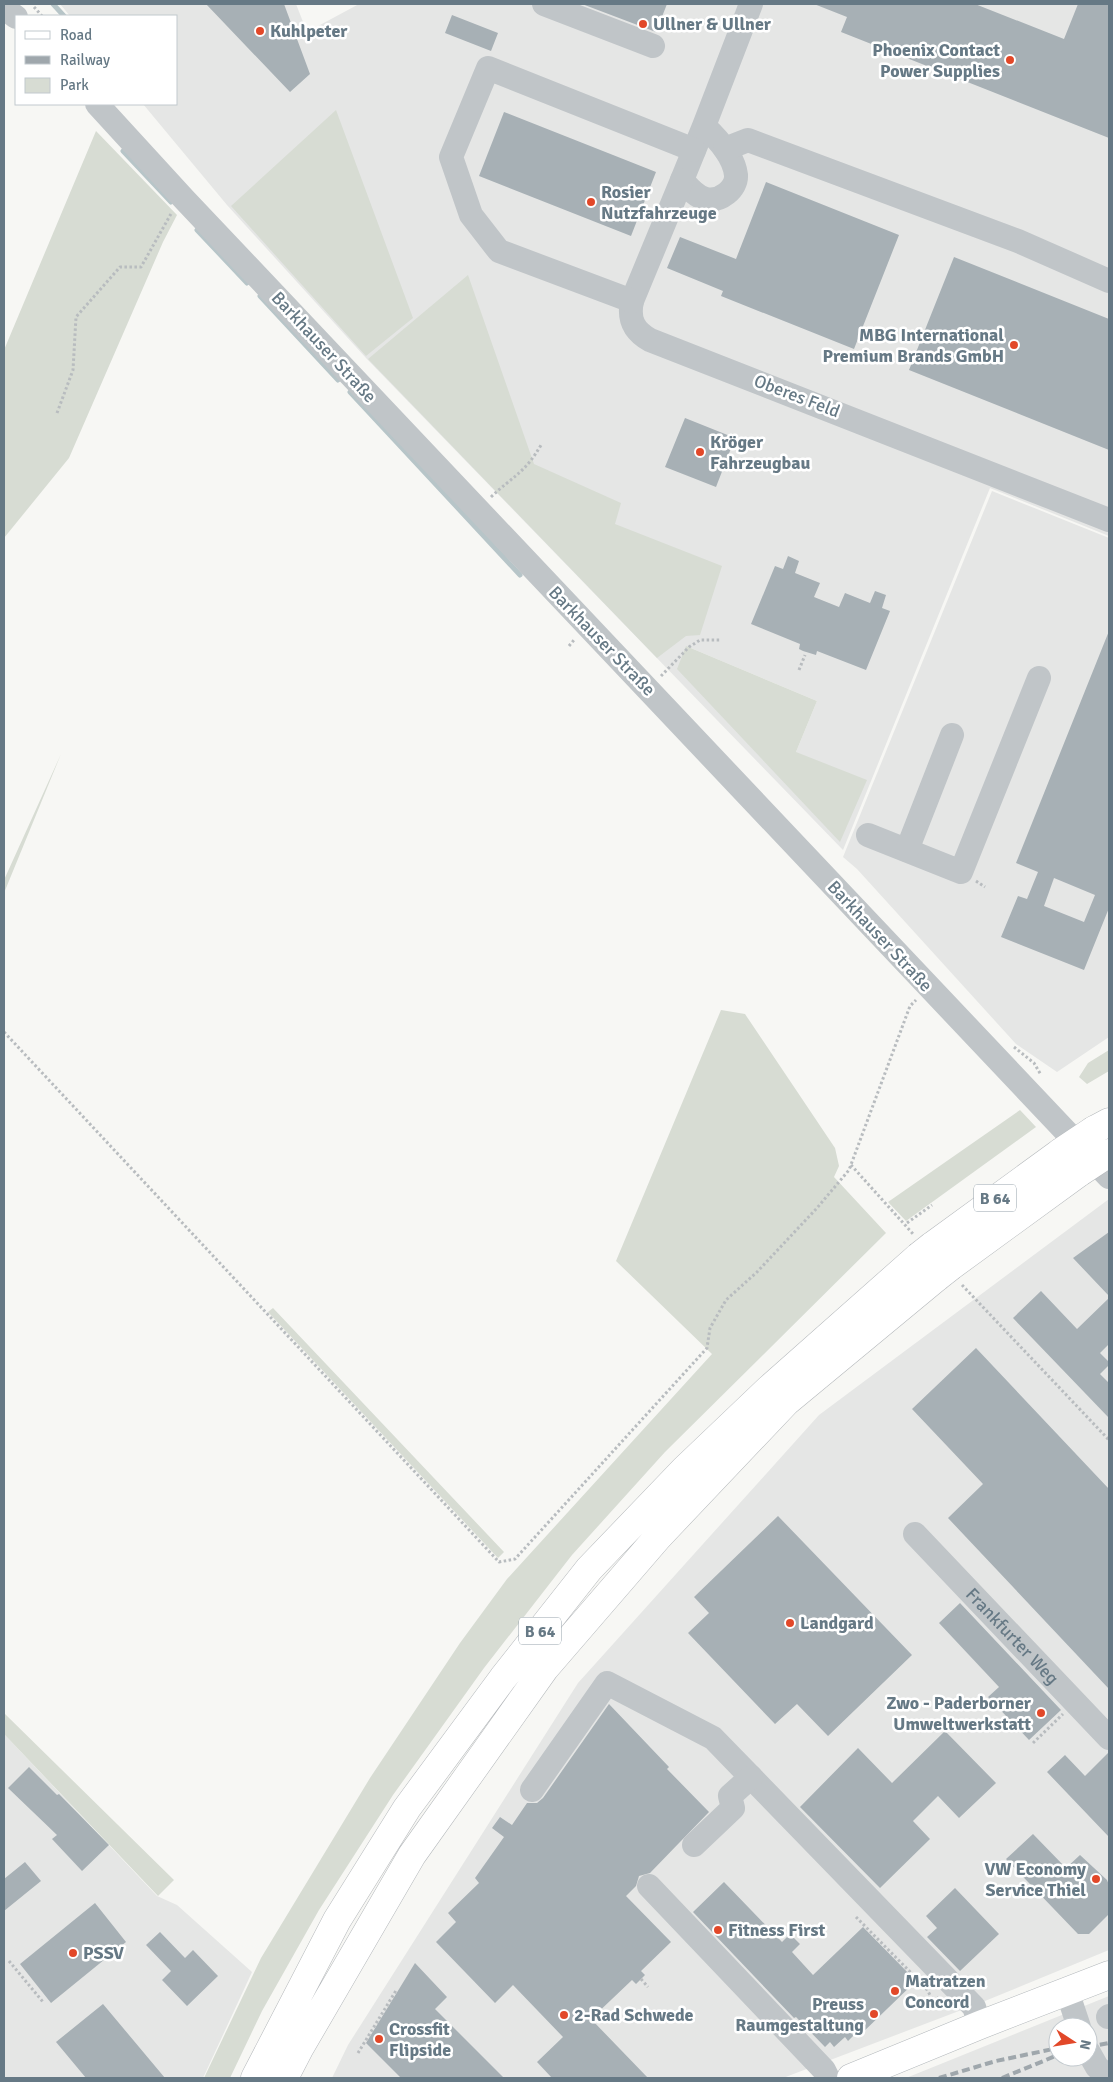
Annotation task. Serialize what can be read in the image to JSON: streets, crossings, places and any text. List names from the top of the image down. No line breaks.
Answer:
{"streets":{"main road":["B 64"],"street":["Barkhauser Straße","Oberes Feld","Frankfurter Weg"]},"places":["Ullner & Ullner","Kuhlpeter","Phoenix Contact Power Supplies","Rosier Nutzfahrzeuge","MBG International Premium Brands GmbH","Kröger Fahrzeugbau","Landgard","Zwo - Paderborner Umweltwerkstatt","VW Economy Service Thiel","Fitness First","PSSV","Matratzen Concord","Preuss Raumgestaltung","2-Rad Schwede","Crossfit Flipside"],"legend":["Road","Railway","Park"],"north":"right"}
